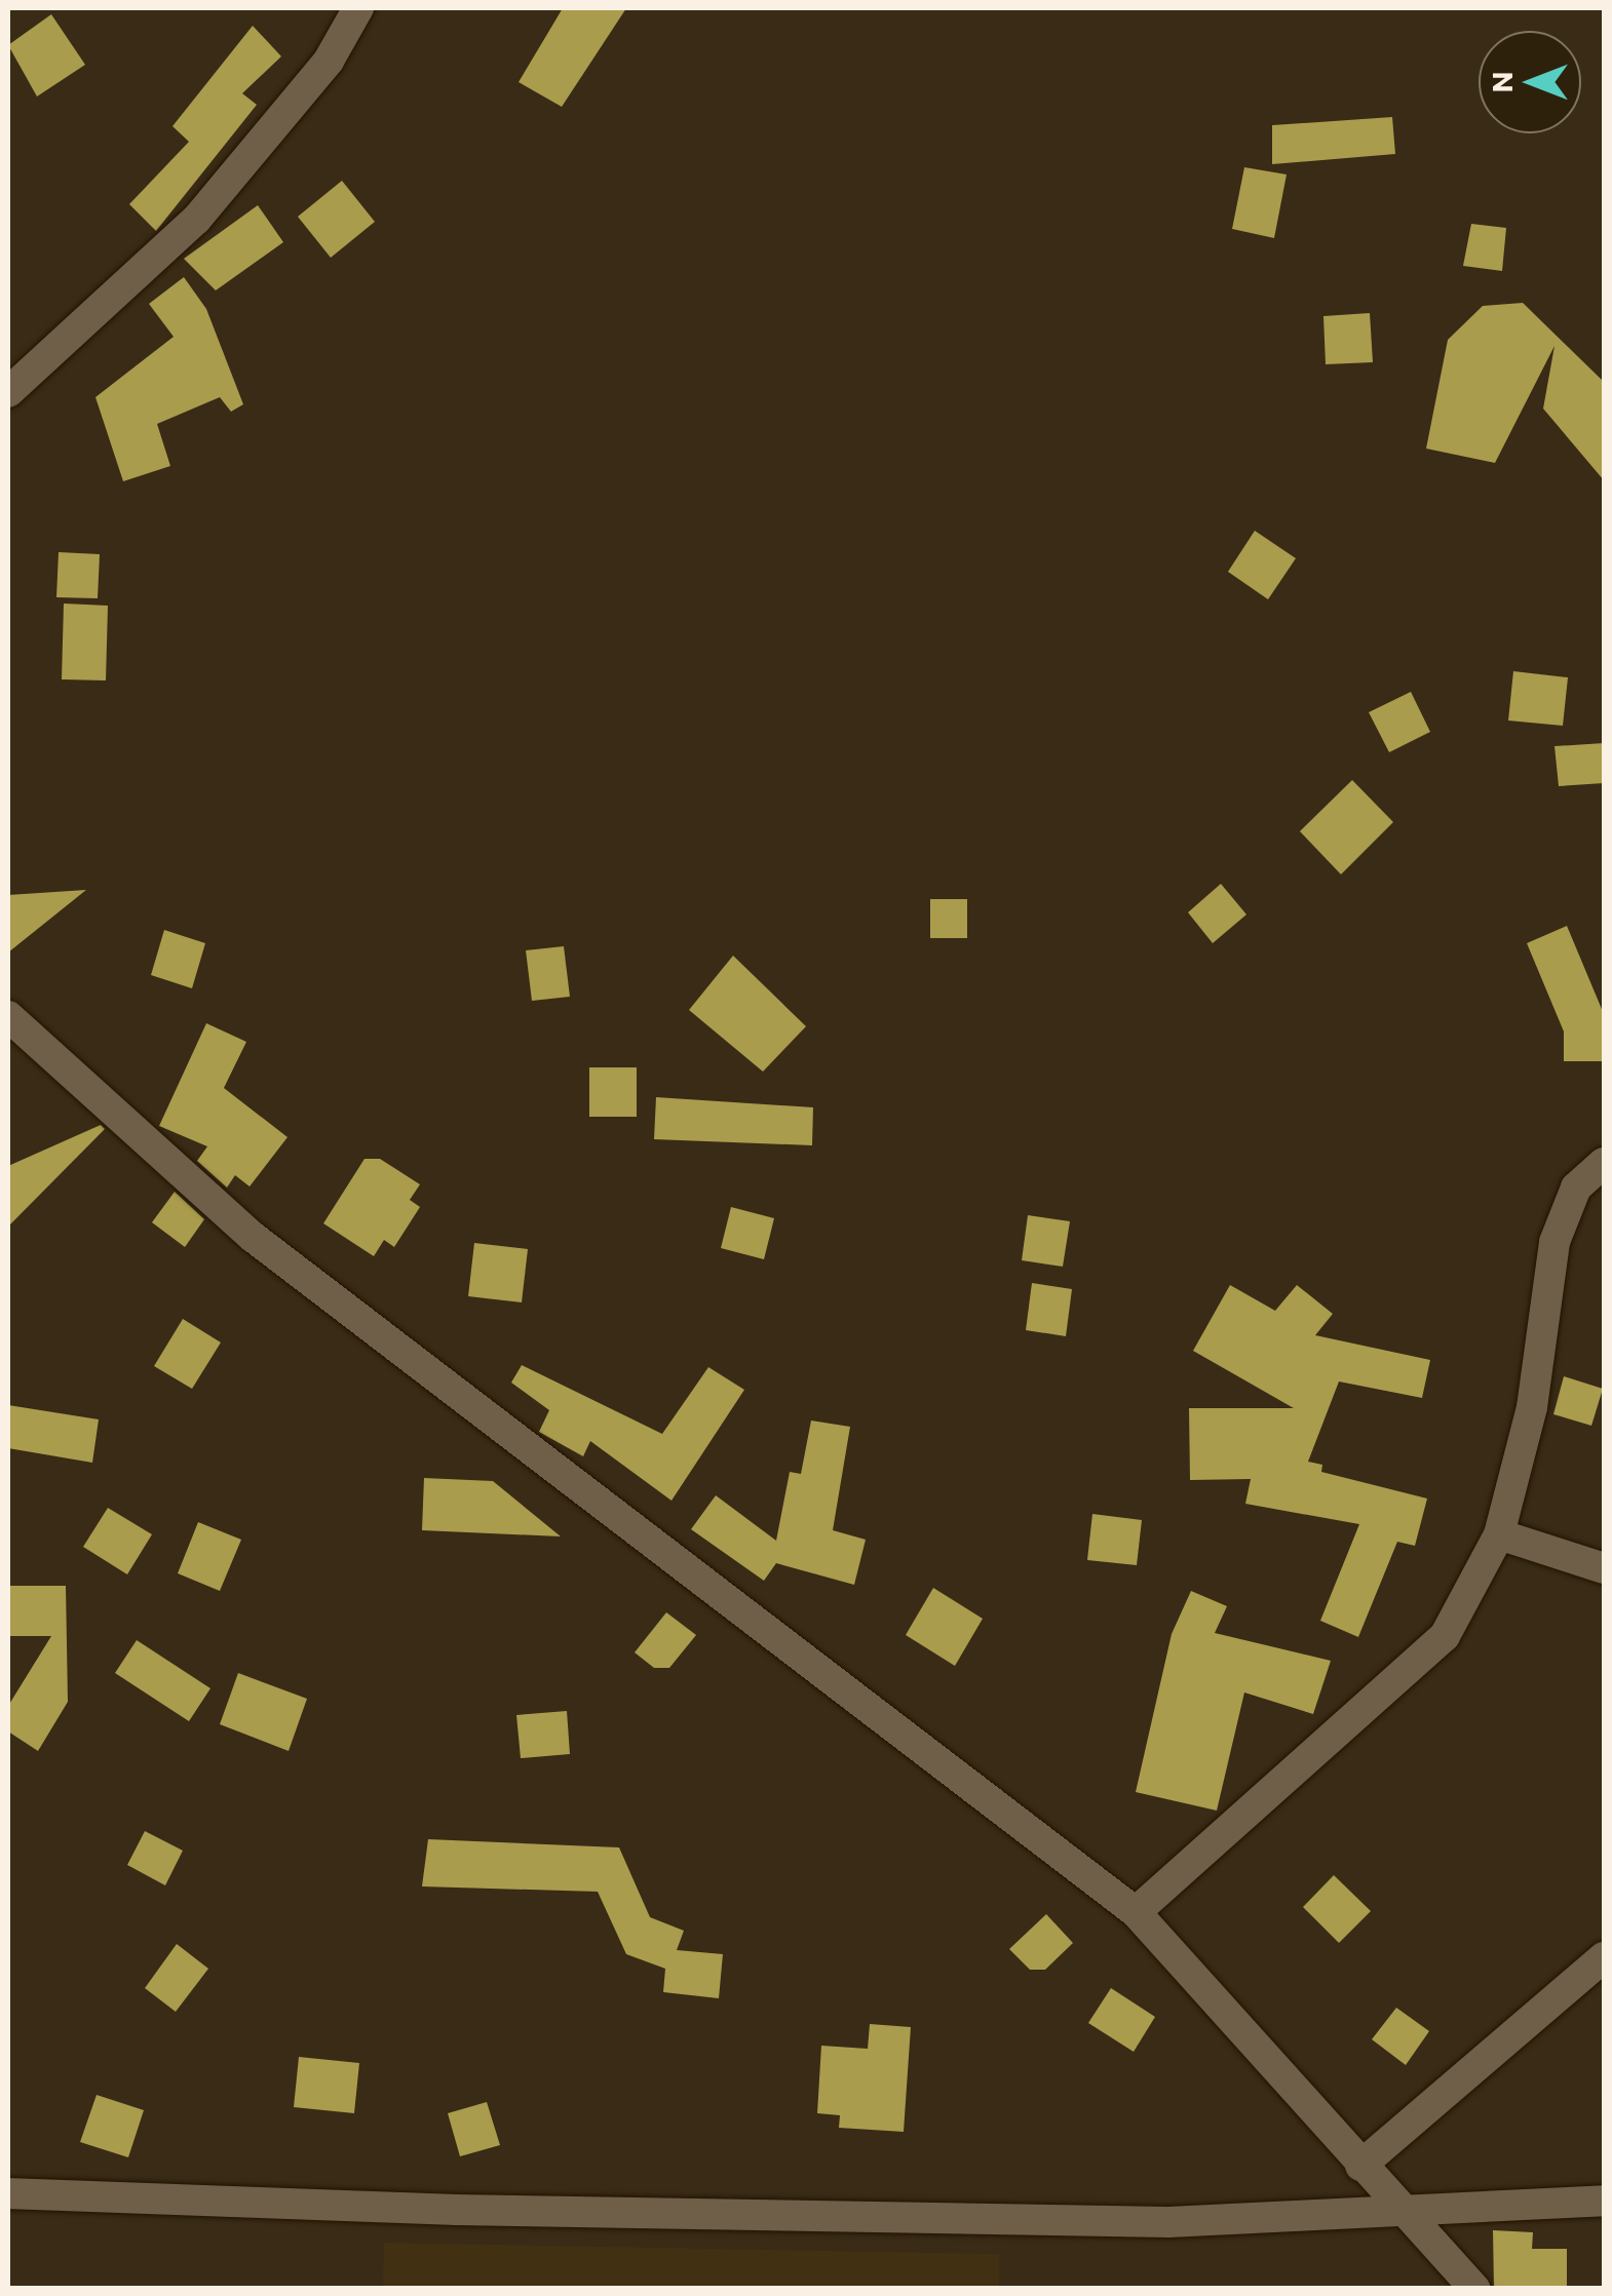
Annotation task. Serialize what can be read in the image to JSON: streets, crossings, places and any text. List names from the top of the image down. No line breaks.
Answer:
{"north":"left"}
